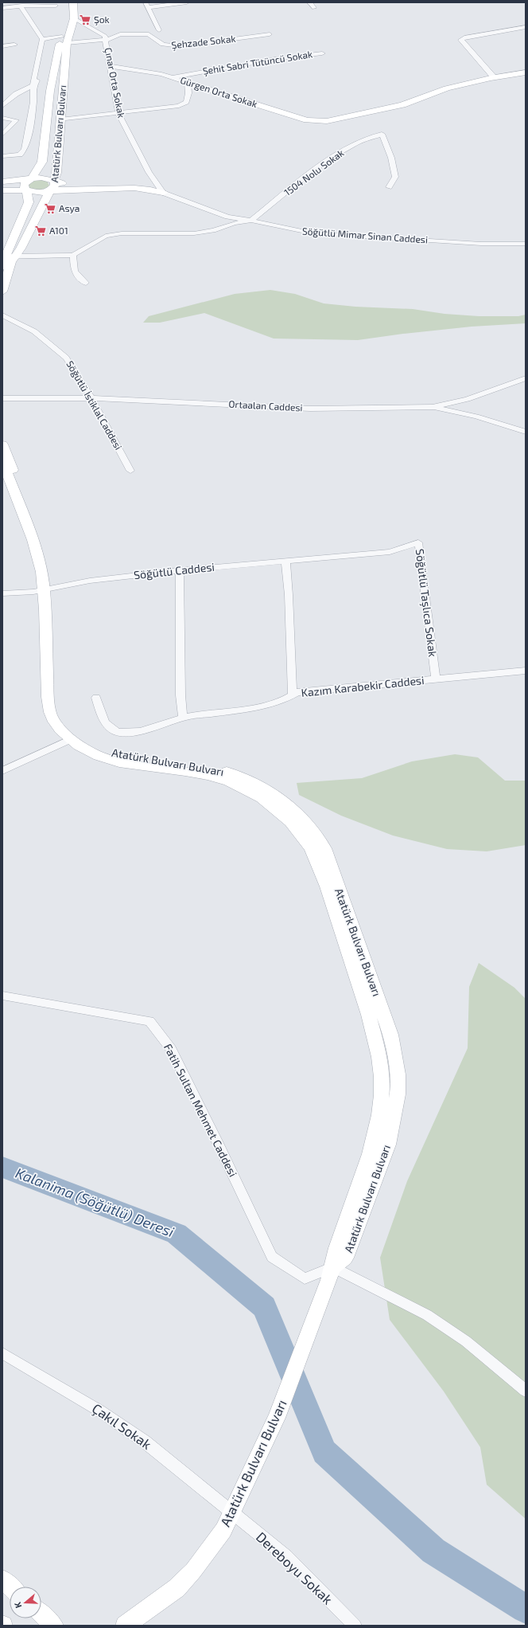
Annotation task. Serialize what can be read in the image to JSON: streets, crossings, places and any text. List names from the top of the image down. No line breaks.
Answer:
{"streets":{"street":["Şehzade Sokak","Şehit Sabri Tütüncü Sokak","Çınar Orta Sokak","Gürgen Orta Sokak","Atatürk Bulvarı Bulvarı","1504 Nolu Sokak","Söğütlü Mimar Sinan Caddesi","Söğütlü İstiklal Caddesi","Ortaalan Caddesi","Söğütlü Caddesi","Söğütlü Taşlıca Sokak","Kazım Karabekir Caddesi","Fatih Sultan Mehmet Caddesi","Çakıl Sokak","Dereboyu Sokak"]},"crossings":[["Şehzade Sokak","Çınar Orta Sokak"],["Şehzade Sokak","Atatürk Bulvarı Bulvarı"],["Şehit Sabri Tütüncü Sokak","Gürgen Orta Sokak"],["Çınar Orta Sokak","Gürgen Orta Sokak"],["Çınar Orta Sokak","Atatürk Bulvarı Bulvarı"],["Atatürk Bulvarı Bulvarı","Söğütlü Mimar Sinan Caddesi"],["Atatürk Bulvarı Bulvarı","Söğütlü Caddesi"],["Atatürk Bulvarı Bulvarı","Fatih Sultan Mehmet Caddesi"],["Atatürk Bulvarı Bulvarı","Çakıl Sokak"],["Atatürk Bulvarı Bulvarı","Dereboyu Sokak"],["1504 Nolu Sokak","Söğütlü Mimar Sinan Caddesi"],["Söğütlü İstiklal Caddesi","Ortaalan Caddesi"],["Söğütlü Caddesi","Söğütlü Taşlıca Sokak"],["Söğütlü Taşlıca Sokak","Kazım Karabekir Caddesi"],["Çakıl Sokak","Dereboyu Sokak"]],"water":["Kalanima (Söğütlü) Deresi"],"places":{"supermarket":["Şok","Asya","A101"]},"north":"left"}
